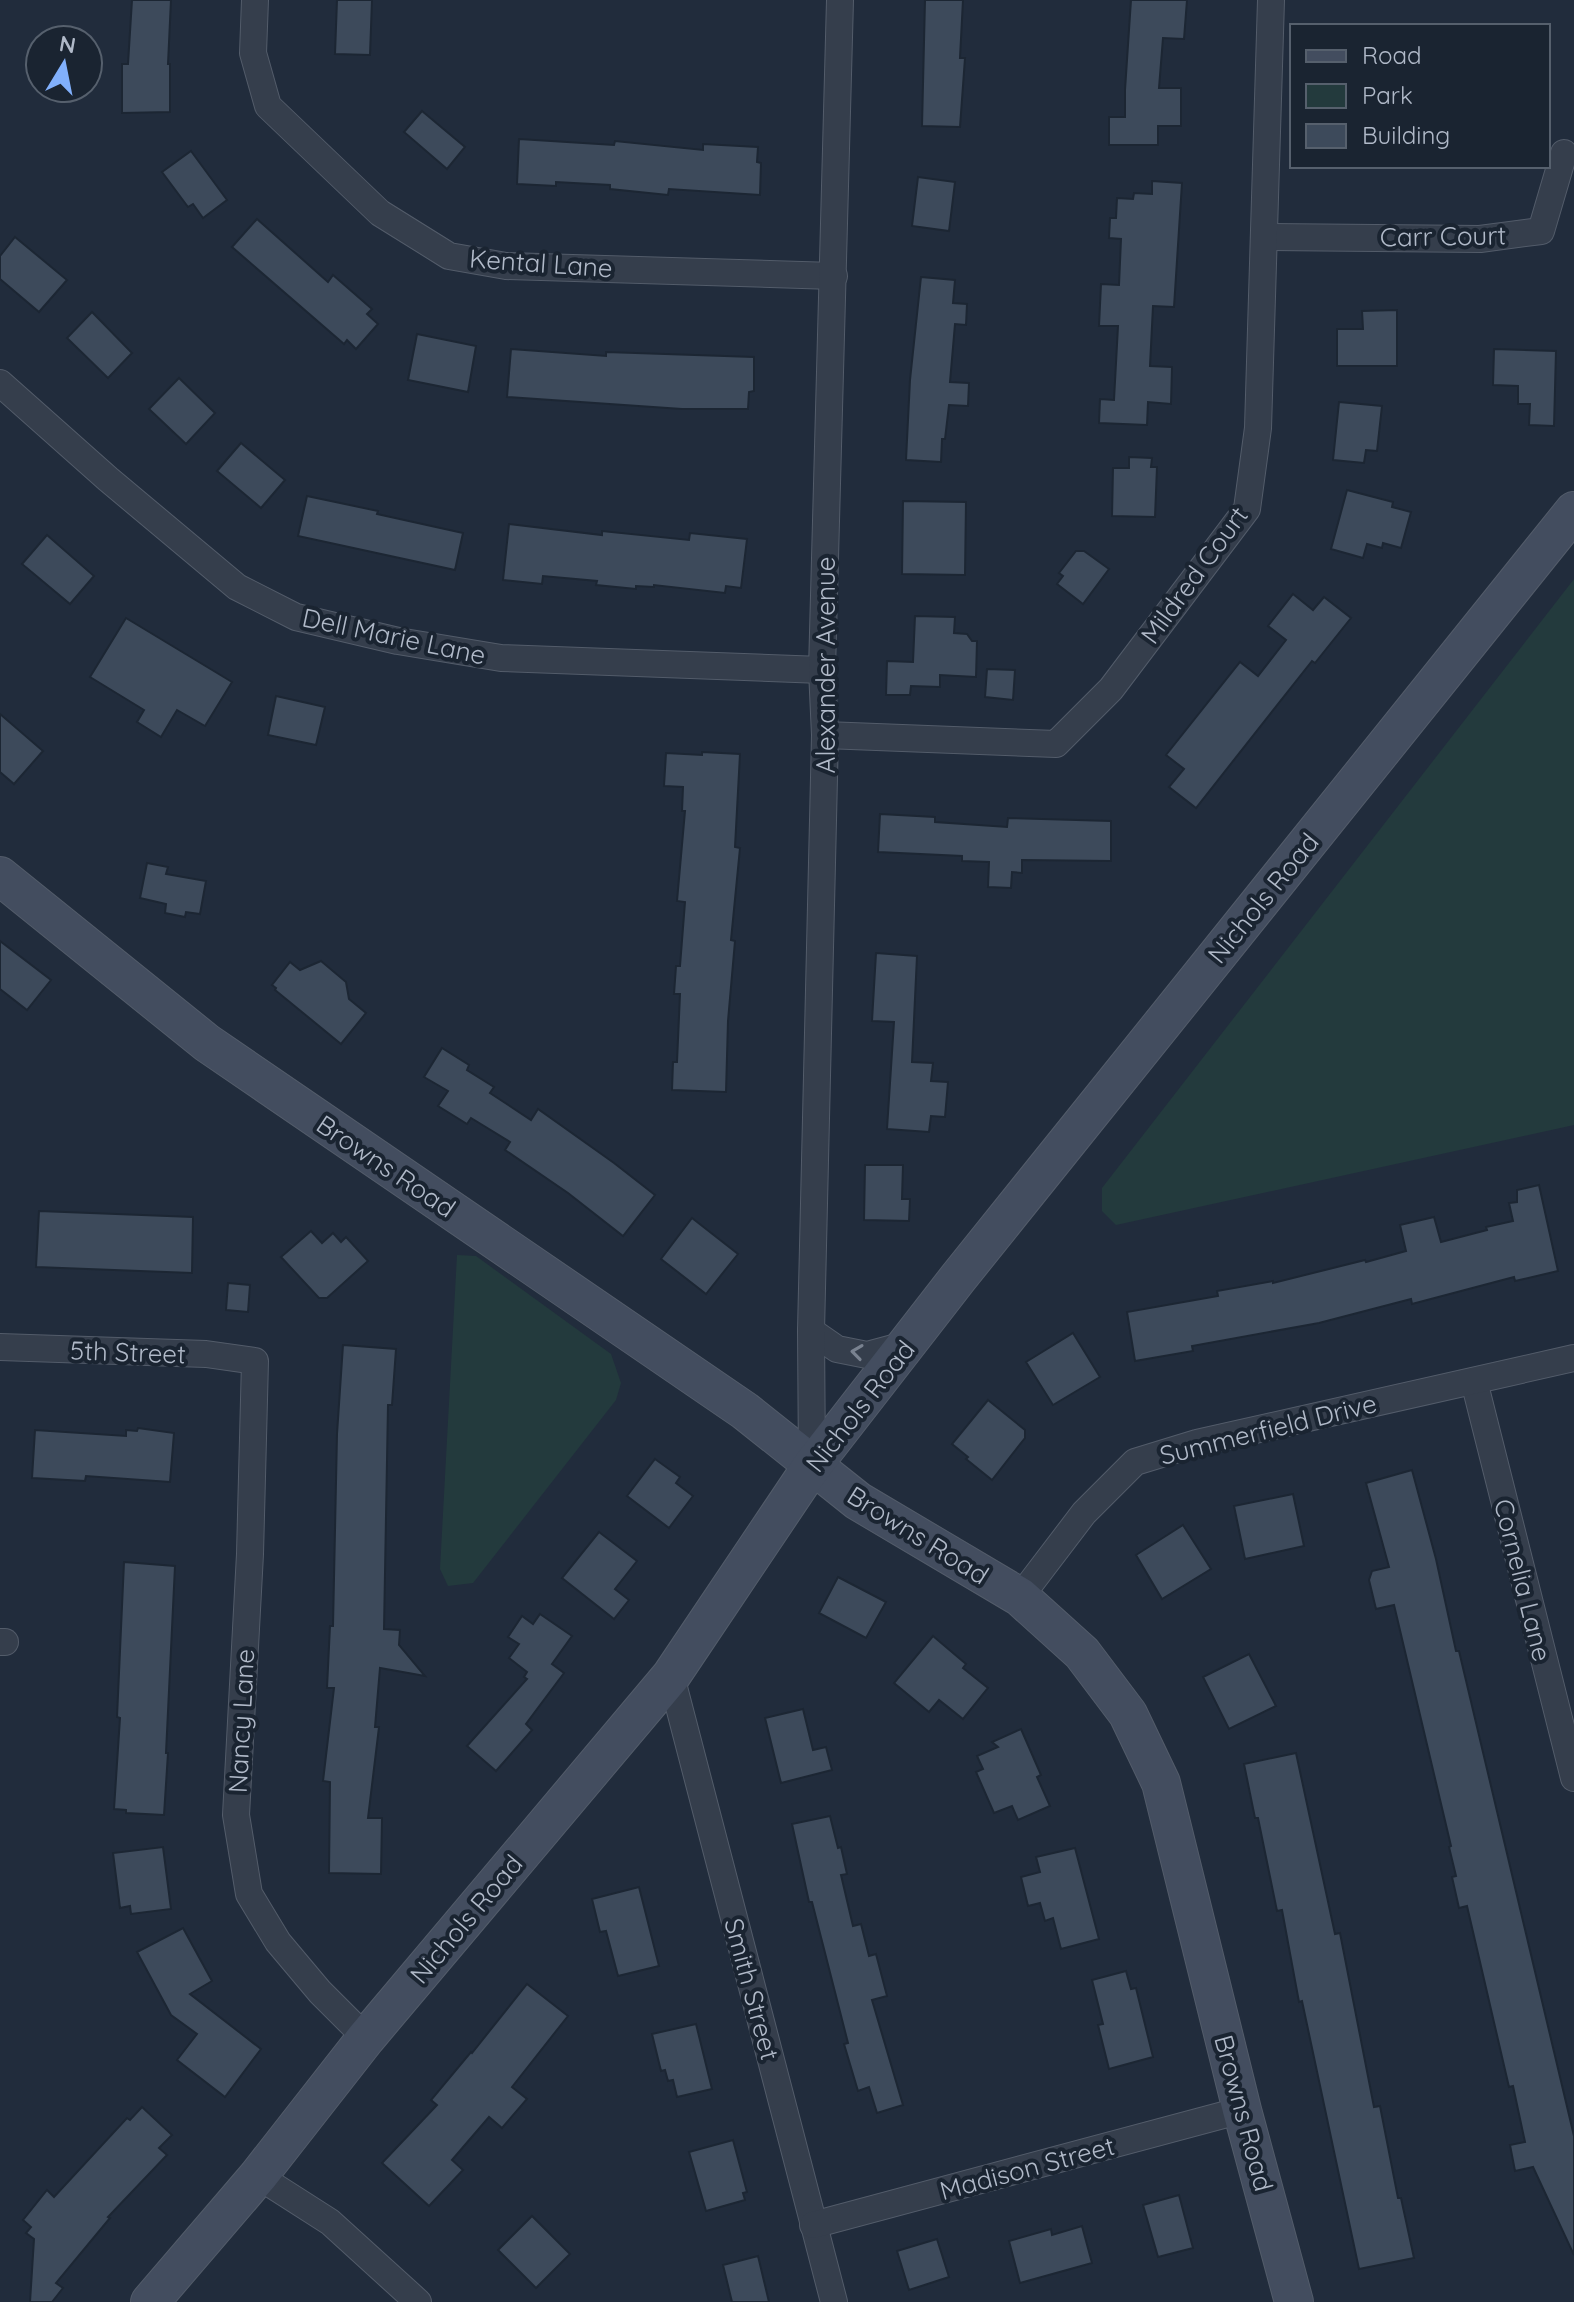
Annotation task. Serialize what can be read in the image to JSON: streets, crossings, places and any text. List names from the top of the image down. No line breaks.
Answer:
{"streets":{"street":["Carr Court","Kental Lane","Mildred Court","Dell Marie Lane","Alexander Avenue","Nichols Road","Browns Road","5th Street","Summerfield Drive","Cornelia Lane","Nancy Lane","Smith Street","Madison Street"]},"crossings":[["Carr Court","Mildred Court"],["Kental Lane","Alexander Avenue"],["Mildred Court","Alexander Avenue"],["Dell Marie Lane","Alexander Avenue"],["Alexander Avenue","Nichols Road"],["Alexander Avenue","Browns Road"],["Nichols Road","Browns Road"],["Nichols Road","Nancy Lane"],["Nichols Road","Smith Street"],["Browns Road","Summerfield Drive"],["Browns Road","Madison Street"],["5th Street","Nancy Lane"],["Summerfield Drive","Cornelia Lane"],["Smith Street","Madison Street"]],"legend":["Road","Park","Building"],"north":"top"}
